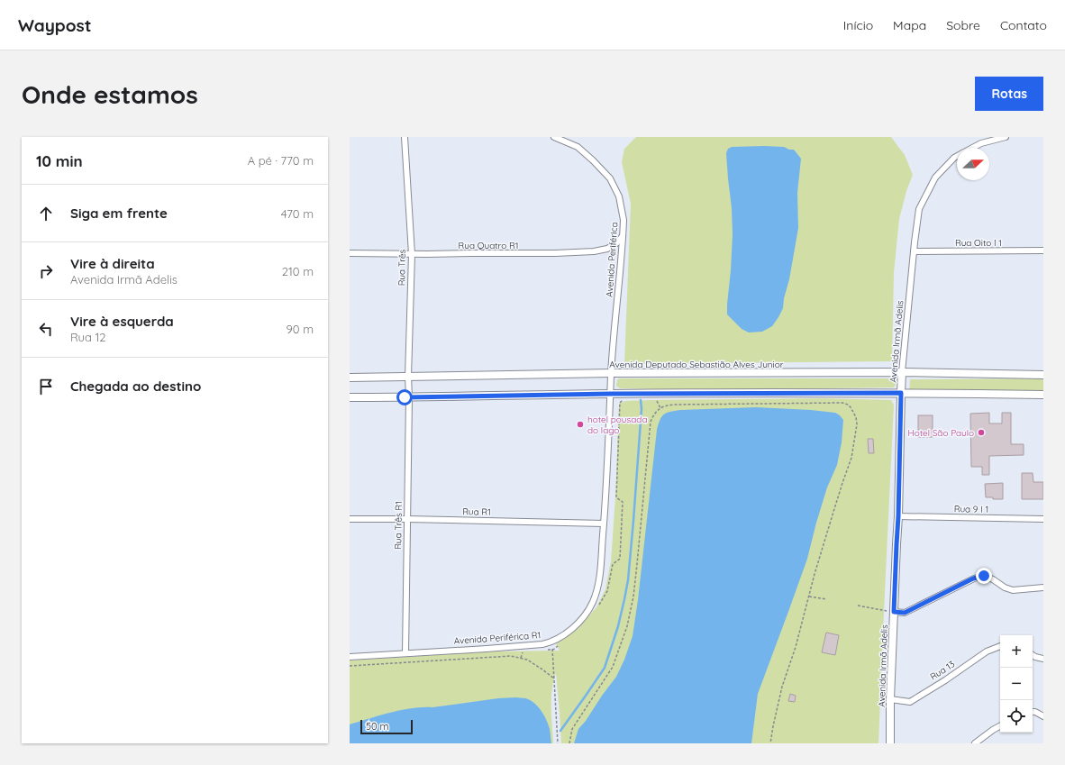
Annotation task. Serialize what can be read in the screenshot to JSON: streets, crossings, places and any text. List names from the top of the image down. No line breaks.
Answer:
{"streets":{"street":["Rua Oito I 1","Rua Quatro R1","Avenida Periférica","Rua Três","Avenida Irmã Adelis","Avenida Deputado Sebastião Alves Junior","Rua 9 I 1","Rua R1","Rua Três R1","Avenida Periférica R1","Rua 13"]},"crossings":[["Rua Oito I 1","Avenida Irmã Adelis"],["Rua Quatro R1","Avenida Periférica"],["Rua Quatro R1","Rua Três"],["Avenida Periférica","Avenida Deputado Sebastião Alves Junior"],["Avenida Periférica","Avenida Periférica R1"],["Rua Três","Avenida Deputado Sebastião Alves Junior"],["Rua Três","Rua Três R1"],["Avenida Irmã Adelis","Avenida Deputado Sebastião Alves Junior"],["Avenida Irmã Adelis","Rua 9 I 1"],["Avenida Irmã Adelis","Rua 13"],["Rua R1","Rua Três R1"],["Rua R1","Avenida Periférica R1"],["Rua Três R1","Avenida Periférica R1"]],"places":["hotel pousada do lago","Hotel São Paulo"],"scale_bar":"50 m","north":"right","page":{"header":"Waypost","nav":["Início","Mapa","Sobre","Contato"],"buttons":"Rotas","title":"Onde estamos","heading":["10 min","A pé · 770 m"],"list":[["Siga em frente","470 m"],["Vire à direita","Avenida Irmã Adelis","210 m"],["Vire à esquerda","Rua 12","90 m"],"Chegada ao destino"],"map_buttons":["+","−"],"scale":"50 m"}}
